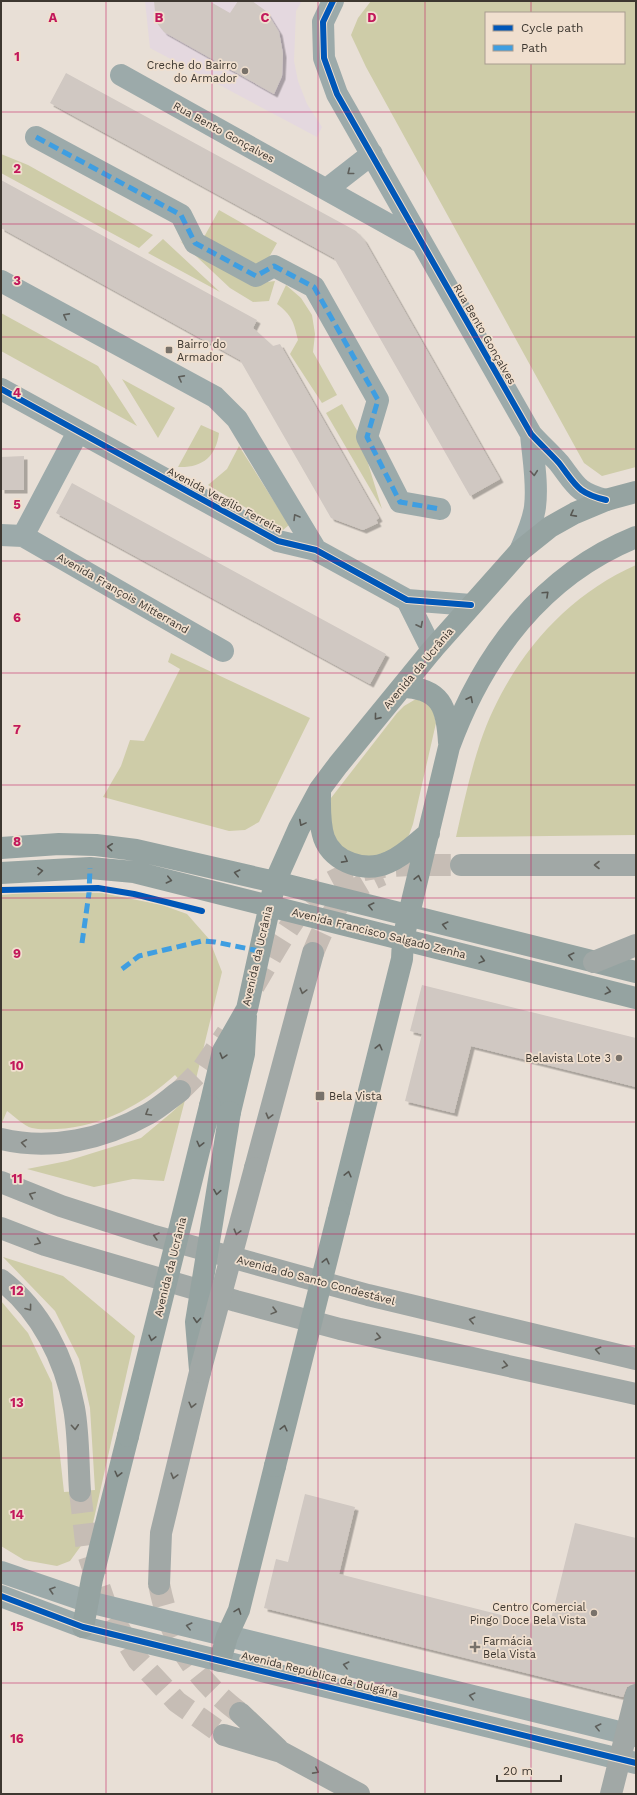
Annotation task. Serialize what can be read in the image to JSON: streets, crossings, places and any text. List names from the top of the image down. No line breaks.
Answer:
{"streets":{"highway":["Avenida do Santo Condestável"],"main road":["Avenida da Ucrânia","Avenida Francisco Salgado Zenha"],"street":["Rua Bento Gonçalves","Avenida Vergílio Ferreira","Avenida François Mitterrand","Avenida República da Bulgária"]},"crossings":[["Rua Bento Gonçalves","Avenida da Ucrânia"],["Avenida Vergílio Ferreira","Avenida da Ucrânia"],["Avenida da Ucrânia","Avenida Francisco Salgado Zenha"],["Avenida da Ucrânia","Avenida República da Bulgária"]],"places":{"other":["Creche do Bairro do Armador","Belavista Lote 3","Centro Comercial Pingo Doce Bela Vista"],"transit":["Bairro do Armador","Bela Vista"],"health":["Farmácia Bela Vista"]},"legend":["Cycle path","Path"],"scale_bar":"20 m","grid":{"columns":["A","B","C","D"],"rows":["1","2","3","4","5","6","7","8","9","10","11","12","13","14","15","16"]}}
